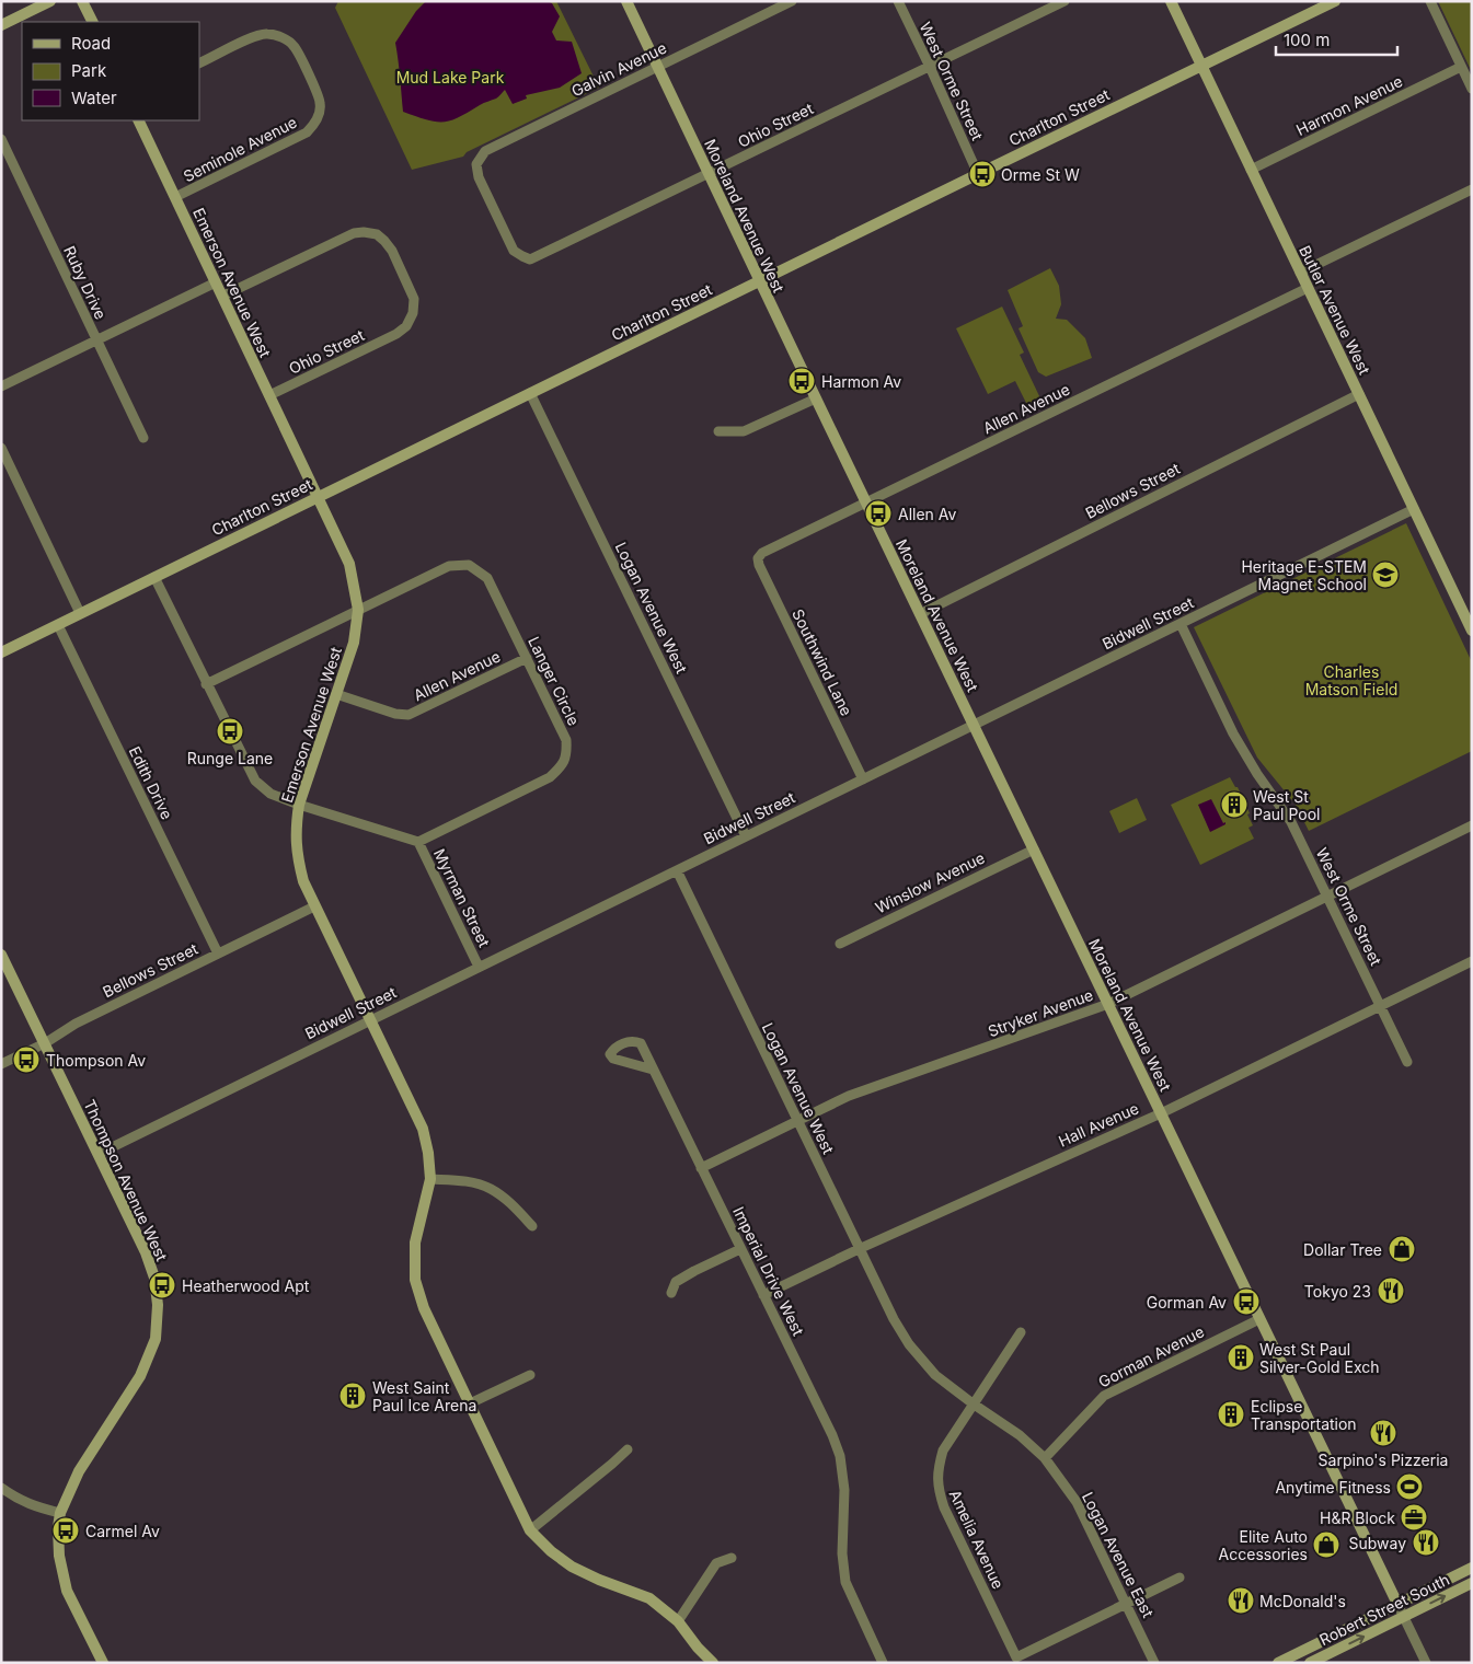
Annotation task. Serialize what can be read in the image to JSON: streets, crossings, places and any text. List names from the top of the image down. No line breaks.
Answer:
{"streets":{"street":["Galvin Avenue","West Orme Street","Harmon Avenue","Charlton Street","Ohio Street","Seminole Avenue","Moreland Avenue West","Ruby Drive","Emerson Avenue West","Butler Avenue West","Allen Avenue","Bellows Street","Logan Avenue West","Bidwell Street","Southwind Lane","Langer Circle","Edith Drive","Winslow Avenue","Myrman Street","Stryker Avenue","Hall Avenue","Thompson Avenue West","Imperial Drive West","Gorman Avenue","Amelia Avenue","Logan Avenue East","Robert Street South"]},"crossings":[["Galvin Avenue","Ohio Street"],["Galvin Avenue","Moreland Avenue West"],["West Orme Street","Charlton Street"],["West Orme Street","Ohio Street"],["West Orme Street","Bidwell Street"],["West Orme Street","Stryker Avenue"],["West Orme Street","Hall Avenue"],["Harmon Avenue","Butler Avenue West"],["Charlton Street","Moreland Avenue West"],["Charlton Street","Emerson Avenue West"],["Charlton Street","Butler Avenue West"],["Charlton Street","Logan Avenue West"],["Charlton Street","Edith Drive"],["Ohio Street","Moreland Avenue West"],["Ohio Street","Emerson Avenue West"],["Seminole Avenue","Emerson Avenue West"],["Moreland Avenue West","Allen Avenue"],["Moreland Avenue West","Bellows Street"],["Moreland Avenue West","Bidwell Street"],["Moreland Avenue West","Winslow Avenue"],["Moreland Avenue West","Stryker Avenue"],["Moreland Avenue West","Hall Avenue"],["Moreland Avenue West","Gorman Avenue"],["Moreland Avenue West","Robert Street South"],["Emerson Avenue West","Allen Avenue"],["Emerson Avenue West","Bellows Street"],["Emerson Avenue West","Bidwell Street"],["Emerson Avenue West","Langer Circle"],["Butler Avenue West","Allen Avenue"],["Butler Avenue West","Bellows Street"],["Butler Avenue West","Bidwell Street"],["Allen Avenue","Southwind Lane"],["Allen Avenue","Langer Circle"],["Bellows Street","Edith Drive"],["Bellows Street","Thompson Avenue West"],["Logan Avenue West","Bidwell Street"],["Logan Avenue West","Stryker Avenue"],["Logan Avenue West","Hall Avenue"],["Logan Avenue West","Amelia Avenue"],["Logan Avenue West","Logan Avenue East"],["Bidwell Street","Southwind Lane"],["Bidwell Street","Myrman Street"],["Bidwell Street","Thompson Avenue West"],["Langer Circle","Myrman Street"],["Stryker Avenue","Imperial Drive West"],["Hall Avenue","Imperial Drive West"],["Gorman Avenue","Logan Avenue East"],["Amelia Avenue","Logan Avenue East"]],"parks":["Mud Lake Park","Charles Matson Field"],"places":{"bus stop":["Orme St W","Harmon Av","Allen Av","Runge Lane","Thompson Av","Heatherwood Apt","Gorman Av","Carmel Av"],"school or university":["Heritage E-STEM Magnet School"],"building":["West St Paul Pool","West St Paul Silver-Gold Exch","West Saint Paul Ice Arena","Eclipse Transportation"],"shop":["Dollar Tree","Elite Auto Accessories"],"restaurant":["Tokyo 23","Sarpino's Pizzeria","Subway","McDonald's"],"sports":["Anytime Fitness"],"office":["H&R Block"]},"legend":["Road","Park","Water"],"scale_bar":"100 m"}
